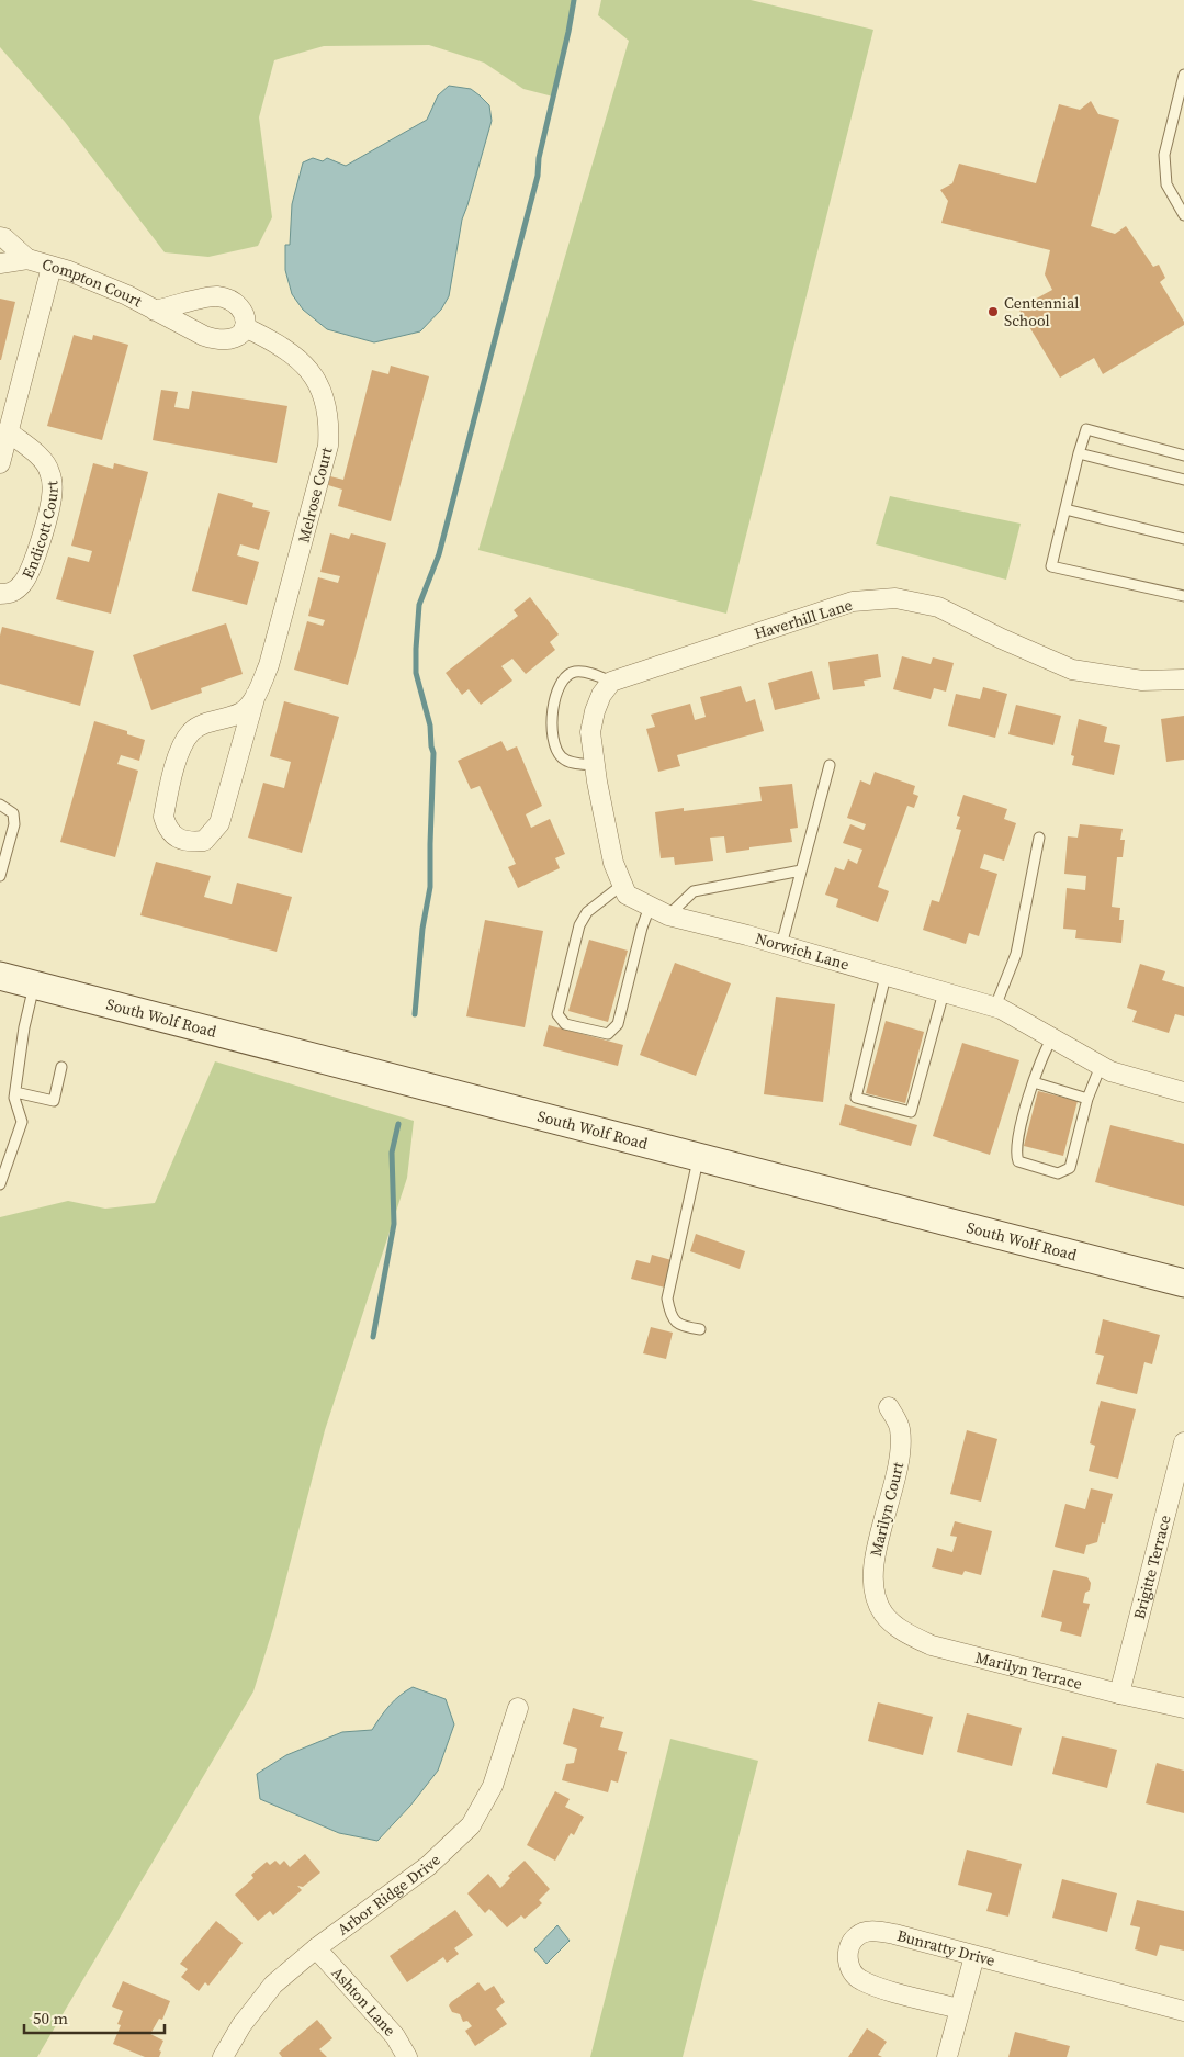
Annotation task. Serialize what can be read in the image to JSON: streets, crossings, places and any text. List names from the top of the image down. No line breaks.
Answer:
{"streets":{"main road":["South Wolf Road"],"street":["Compton Court","Melrose Court","Endicott Court","Haverhill Lane","Norwich Lane","Marilyn Court","Brigitte Terrace","Marilyn Terrace","Arbor Ridge Drive","Bunratty Drive","Ashton Lane"]},"crossings":[["Compton Court","Melrose Court"],["Haverhill Lane","Norwich Lane"],["Marilyn Court","Marilyn Terrace"],["Brigitte Terrace","Marilyn Terrace"],["Arbor Ridge Drive","Ashton Lane"]],"places":["Centennial School"],"scale_bar":"50 m"}
